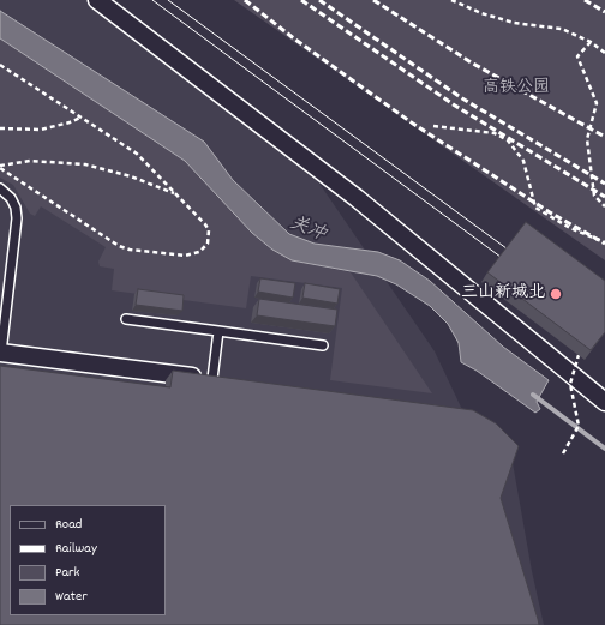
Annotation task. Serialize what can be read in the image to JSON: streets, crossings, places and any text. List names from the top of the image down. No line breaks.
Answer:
{"water":["关冲"],"parks":["高铁公园"],"places":["三山新城北"],"legend":["Road","Railway","Park","Water"]}
